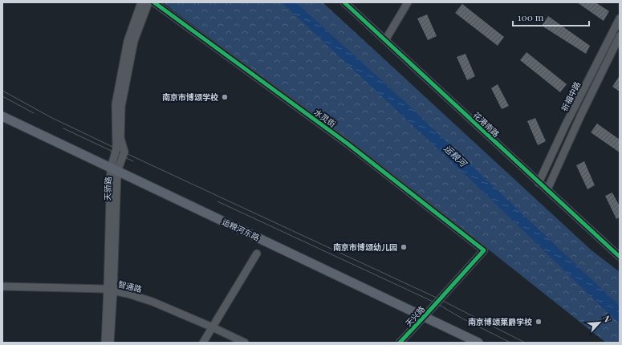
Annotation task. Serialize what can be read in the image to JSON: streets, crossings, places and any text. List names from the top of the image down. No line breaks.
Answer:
{"streets":{"main road":["运粮河东路"],"street":["祈福中路","水灵街","花港南路","天骄路","智通路","天兴路"]},"crossings":[["祈福中路","花港南路"],["水灵街","天兴路"],["天骄路","运粮河东路"],["天骄路","智通路"],["运粮河东路","天兴路"]],"water":["运粮河"],"places":["南京市博颂学校","南京市博颂幼儿园","南京博颂莱爵学校"],"scale_bar":"100 m","north":"top right"}
